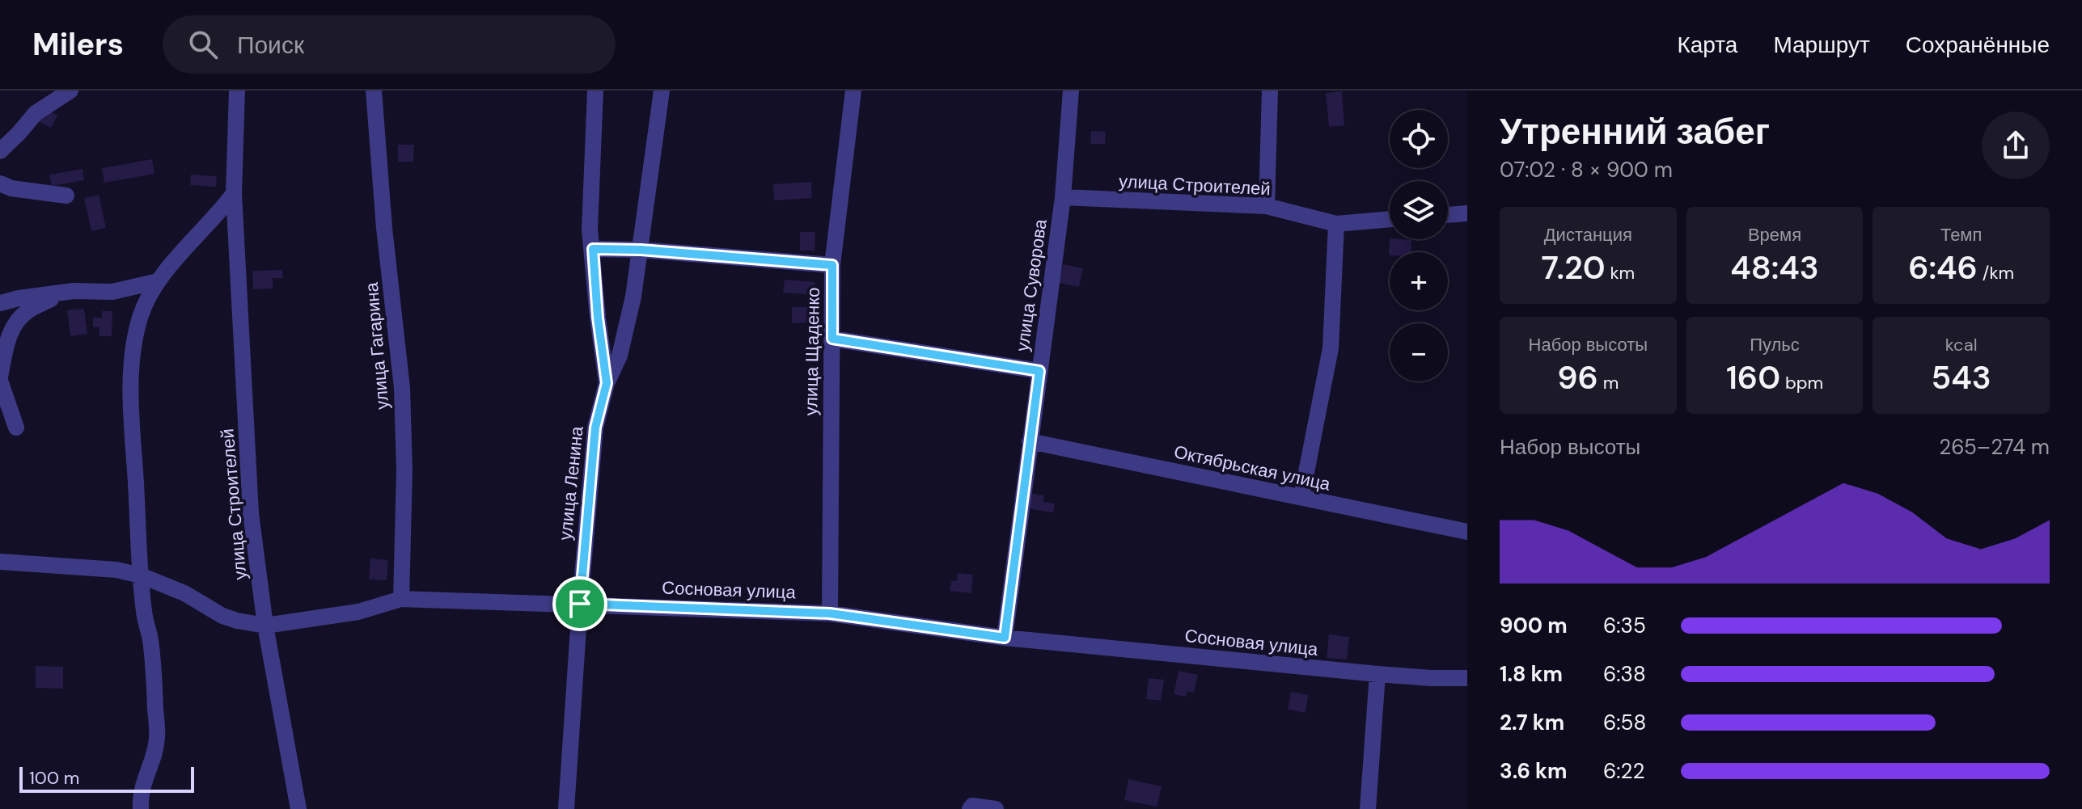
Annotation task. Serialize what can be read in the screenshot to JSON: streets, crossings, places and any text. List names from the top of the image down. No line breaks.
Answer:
{"streets":{"street":["улица Строителей","улица Суворова","улица Гагарина","улица Щаденко","Октябрьская улица","улица Ленина","Сосновая улица"]},"crossings":[["улица Строителей","улица Суворова"],["улица Строителей","Сосновая улица"],["улица Суворова","Октябрьская улица"],["улица Суворова","Сосновая улица"],["улица Гагарина","Сосновая улица"],["улица Щаденко","Сосновая улица"],["улица Ленина","Сосновая улица"]],"scale_bar":"100 m","page":{"header":"Milers","search":"Поиск","nav":["Карта","Маршрут","Сохранённые"],"heading":["Утренний забег","07:02 · 8 × 900 m"],"map_buttons":["+","−"],"stats":[["Дистанция","7.20 km"],["Время","48:43"],["Темп","6:46 /km"],["Набор высоты","96 m"],["Пульс","160 bpm"],["kcal","543"]],"chart":["Набор высоты","265–274 m"],"list":[{"name":"900 m","note":"6:35"},{"name":"1.8 km","note":"6:38"},{"name":"2.7 km","note":"6:58"},{"name":"3.6 km","note":"6:22"}],"scale":"100 m"}}
